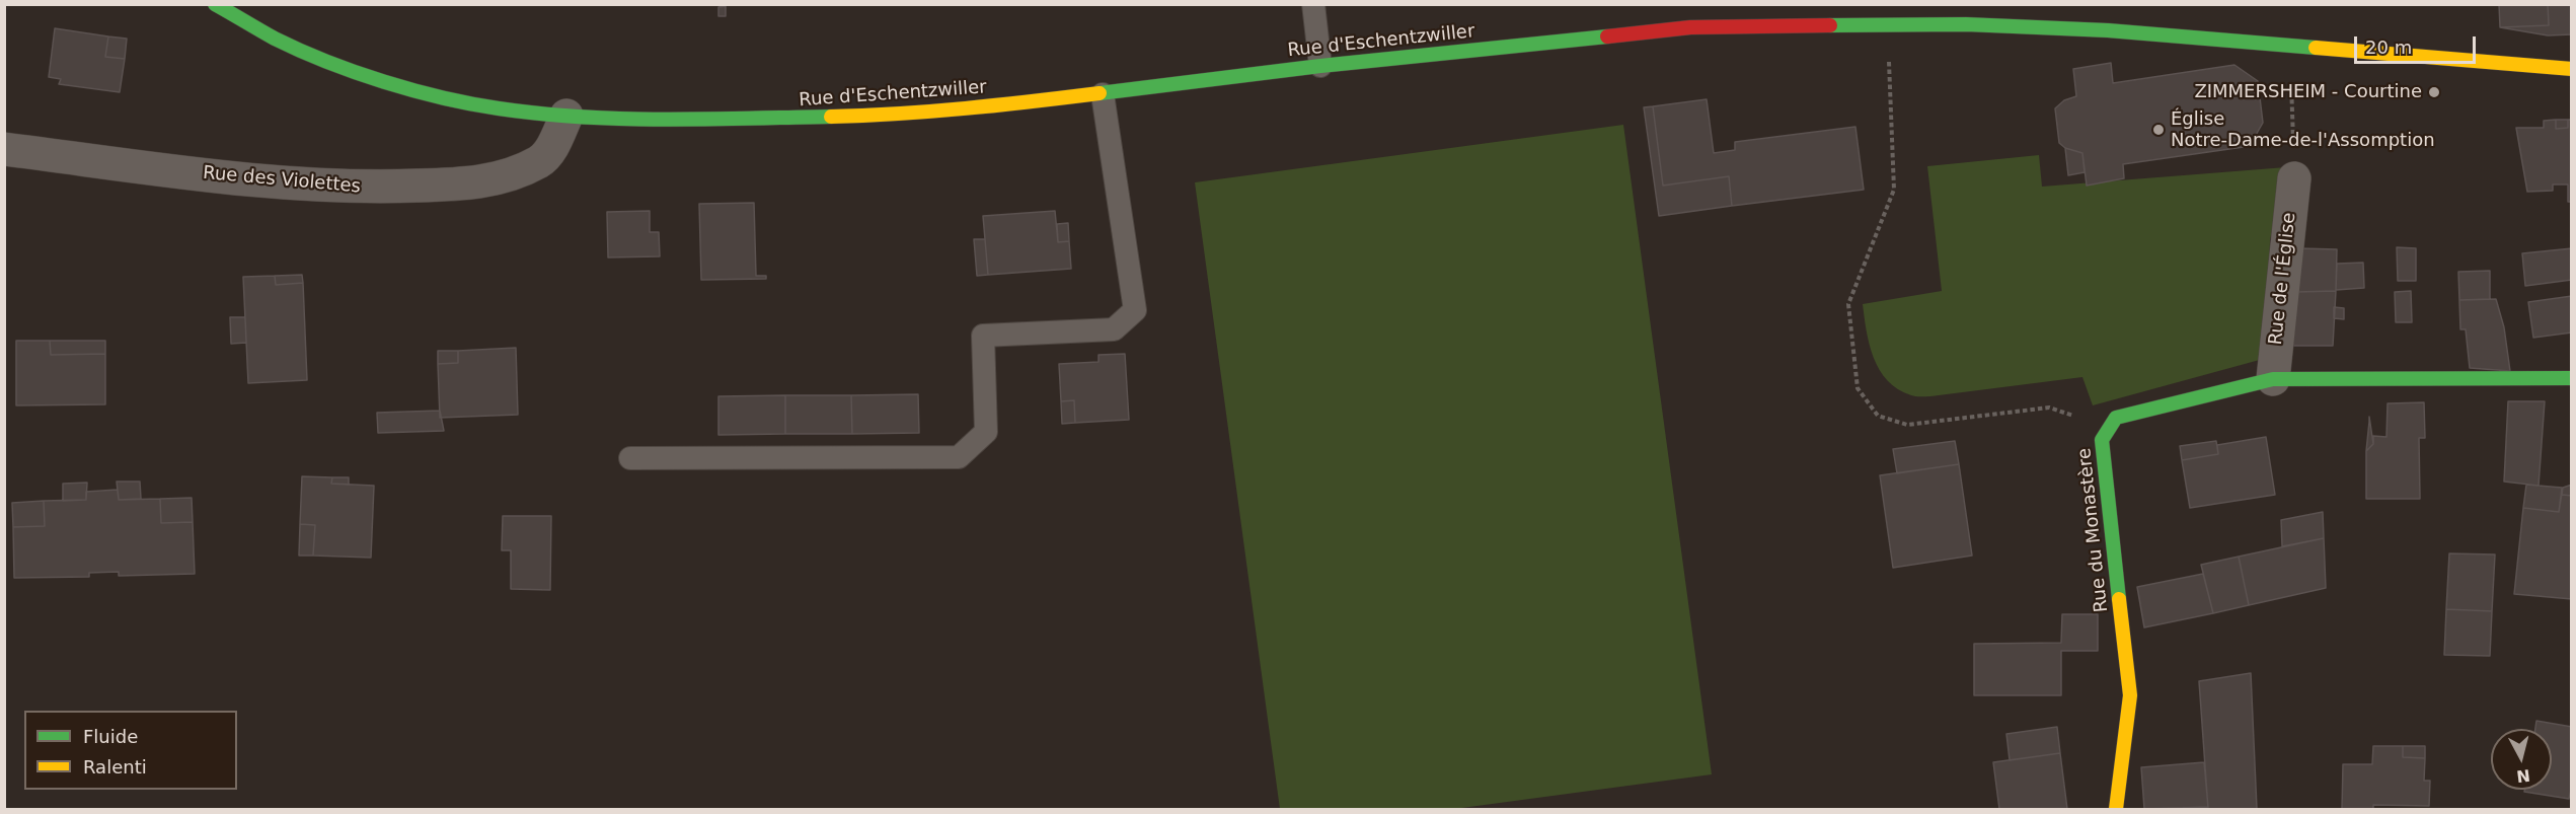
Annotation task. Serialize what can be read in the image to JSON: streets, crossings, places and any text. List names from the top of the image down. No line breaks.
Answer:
{"streets":{"main road":["Rue d'Eschentzwiller","Rue du Monastère"],"street":["Rue des Violettes","Rue de l'Église"]},"crossings":[["Rue d'Eschentzwiller","Rue des Violettes"],["Rue de l'Église","Rue du Monastère"]],"places":["ZIMMERSHEIM - Courtine","Église Notre-Dame-de-l'Assomption"],"legend":["Fluide","Ralenti"],"scale_bar":"20 m","north":"bottom"}
